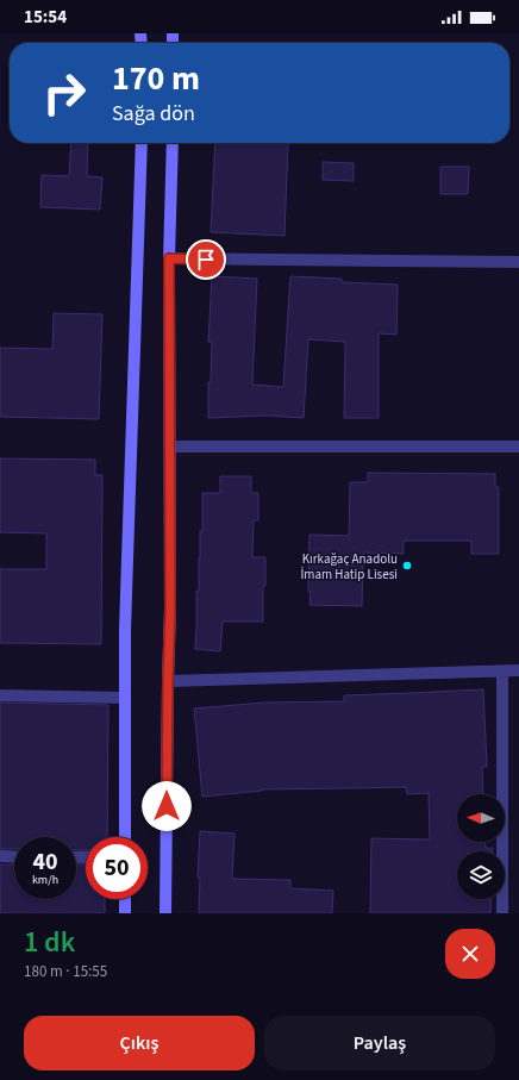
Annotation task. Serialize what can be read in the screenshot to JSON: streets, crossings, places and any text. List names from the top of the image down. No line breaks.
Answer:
{"places":["Kırkağaç Anadolu İmam Hatip Lisesi"],"north":"left","page":{"status":"15:54","turn":["170 m","Sağa dön"],"speed":"40 km/h","limit":"50","heading":["1 dk","180 m · 15:55"],"buttons":["Çıkış","Paylaş"]}}
